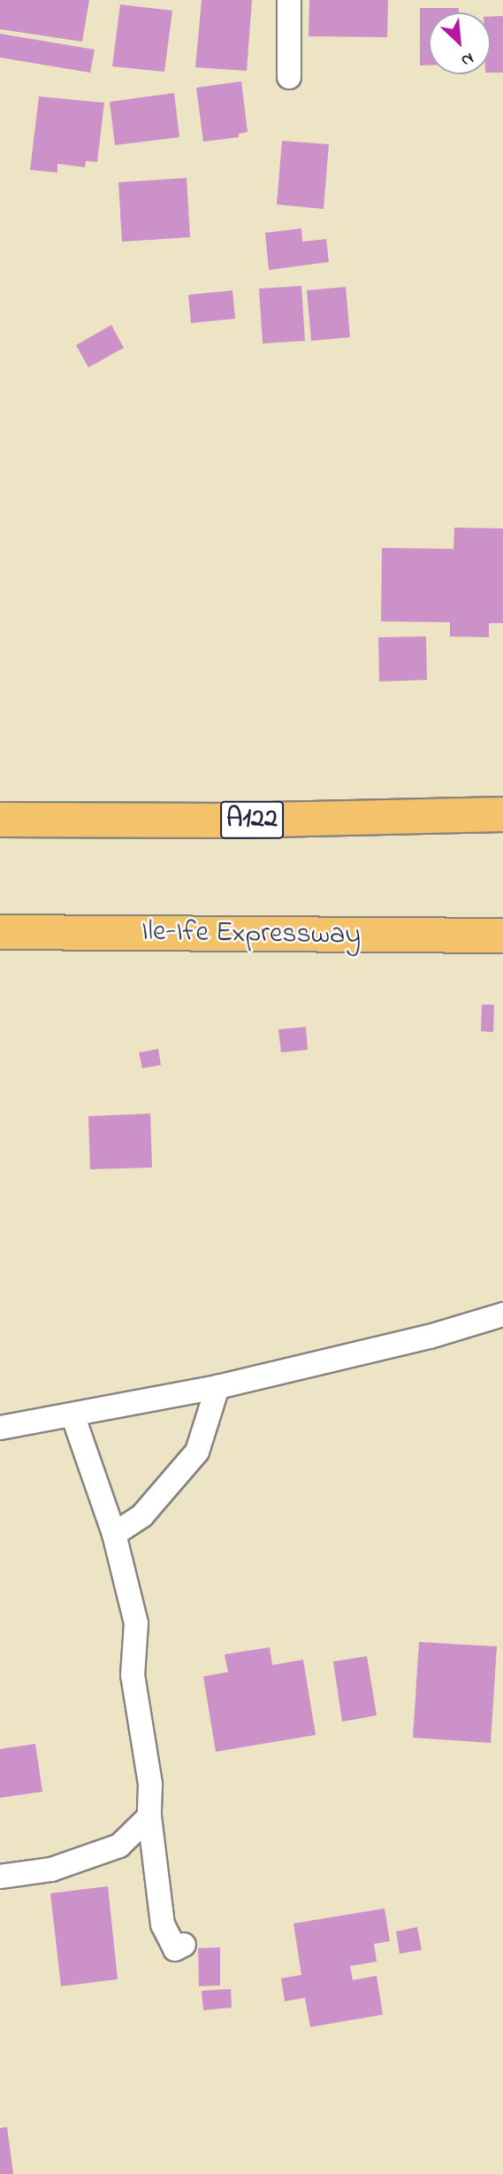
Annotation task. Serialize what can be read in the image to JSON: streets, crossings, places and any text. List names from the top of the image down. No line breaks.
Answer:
{"streets":{"highway":["A122","Ile-Ife Expressway"]},"north":"bottom right"}
